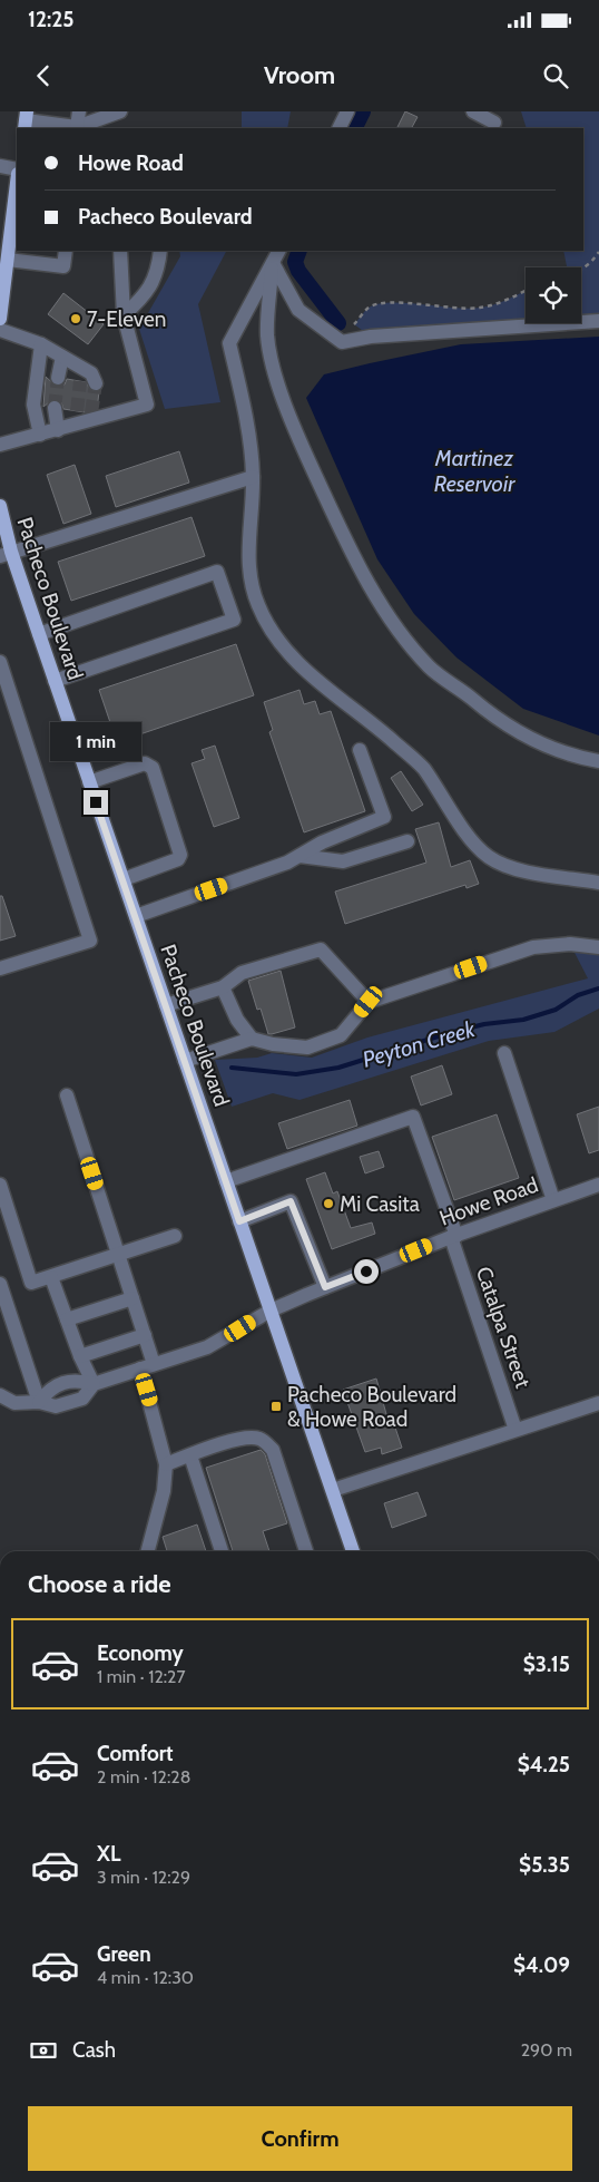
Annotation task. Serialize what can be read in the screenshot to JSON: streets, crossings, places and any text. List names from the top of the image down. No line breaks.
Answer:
{"streets":{"main road":["Pacheco Boulevard"],"street":["Howe Road","Catalpa Street"]},"crossings":[["Pacheco Boulevard","Howe Road"],["Pacheco Boulevard","Catalpa Street"],["Howe Road","Catalpa Street"]],"water":["Martinez Reservoir","Peyton Creek"],"places":{"other":["7-Eleven","Mi Casita"],"transit":["Pacheco Boulevard & Howe Road"]},"page":{"status":"12:25","header":"Vroom","banner":["Howe Road","Pacheco Boulevard"],"bubble":"1 min","heading":"Choose a ride","list":[{"name":"Economy","note":"1 min · 12:27","value":"$3.15"},{"name":"Comfort","note":"2 min · 12:28","value":"$4.25"},{"name":"XL","note":"3 min · 12:29","value":"$5.35"},{"name":"Green","note":"4 min · 12:30","value":"$4.09"}],"pay":["Cash","290 m"],"buttons":"Confirm"}}
